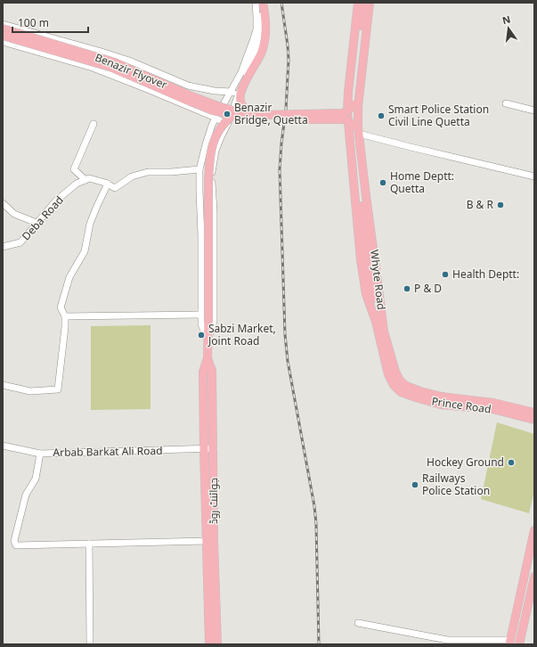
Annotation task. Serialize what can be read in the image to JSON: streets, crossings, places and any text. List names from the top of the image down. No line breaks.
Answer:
{"streets":{"main road":["Benazir Flyover","Whyte Road","Prince Road","جوائنٹ روڈ"],"street":["Deba Road","Arbab Barkat Ali Road"]},"crossings":[["Benazir Flyover","Whyte Road"],["Benazir Flyover","جوائنٹ روڈ"],["Whyte Road","Prince Road"],["Arbab Barkat Ali Road","جوائنٹ روڈ"]],"places":["Benazir Bridge, Quetta","Smart Police Station Civil Line Quetta","Home Deptt: Quetta","B & R","Health Deptt:","P & D","Sabzi Market, Joint Road","Hockey Ground","Railways Police Station"],"scale_bar":"100 m","north":"top"}
